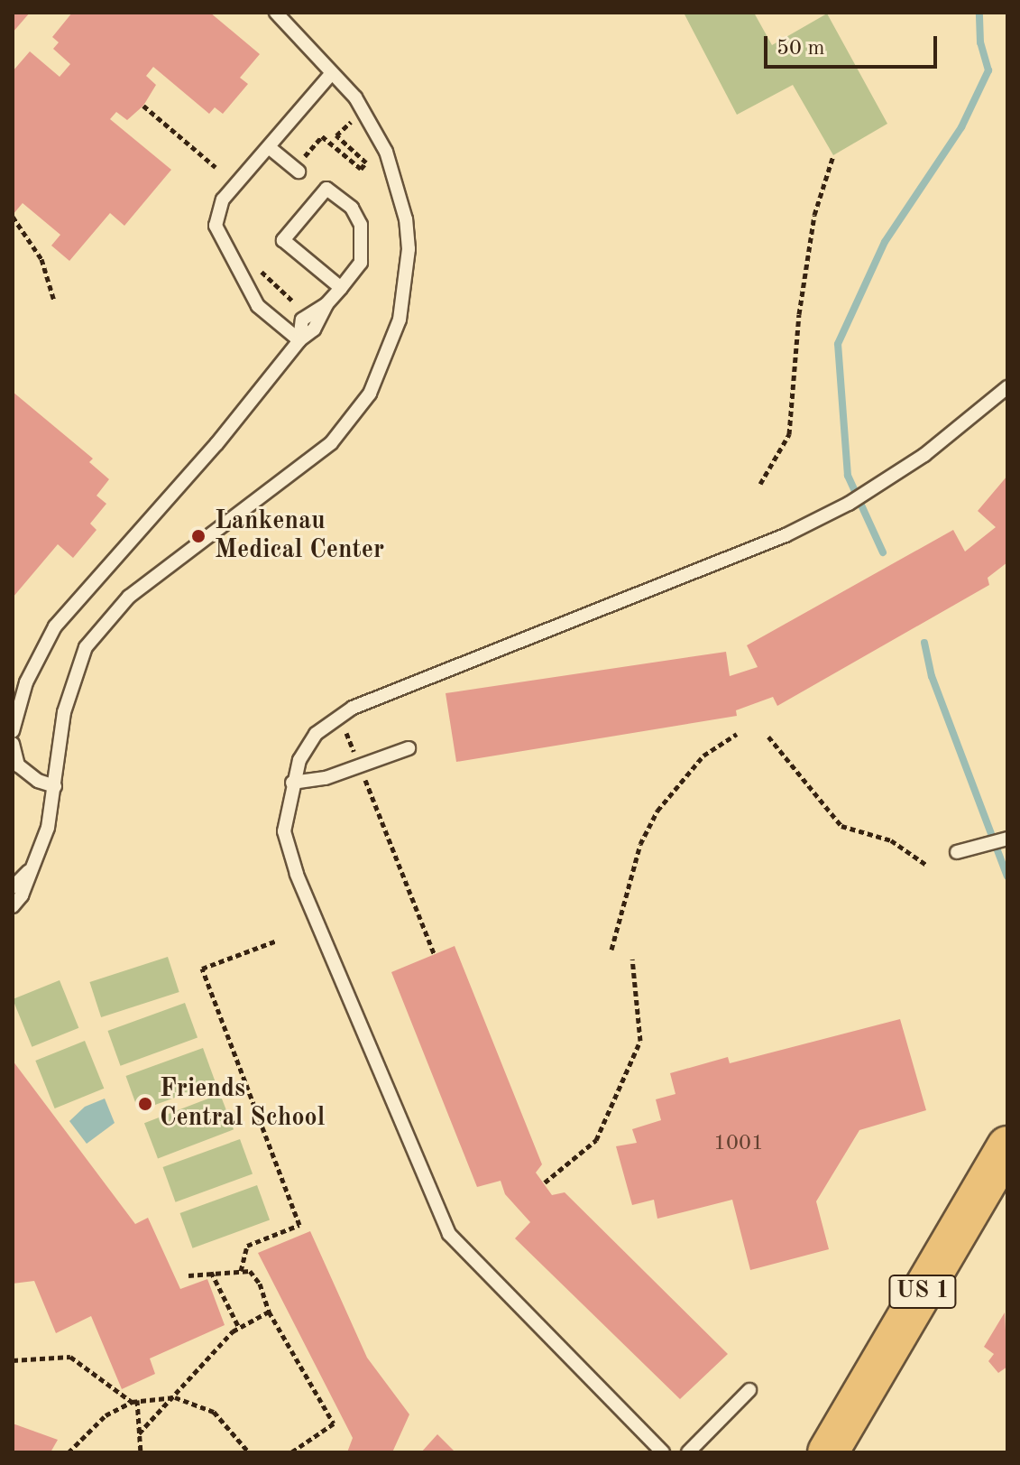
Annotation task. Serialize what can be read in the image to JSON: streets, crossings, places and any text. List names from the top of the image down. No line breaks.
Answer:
{"streets":{"highway":["US 1"]},"places":["Lankenau Medical Center","Friends Central School"],"house_numbers":["1001"],"scale_bar":"50 m"}
